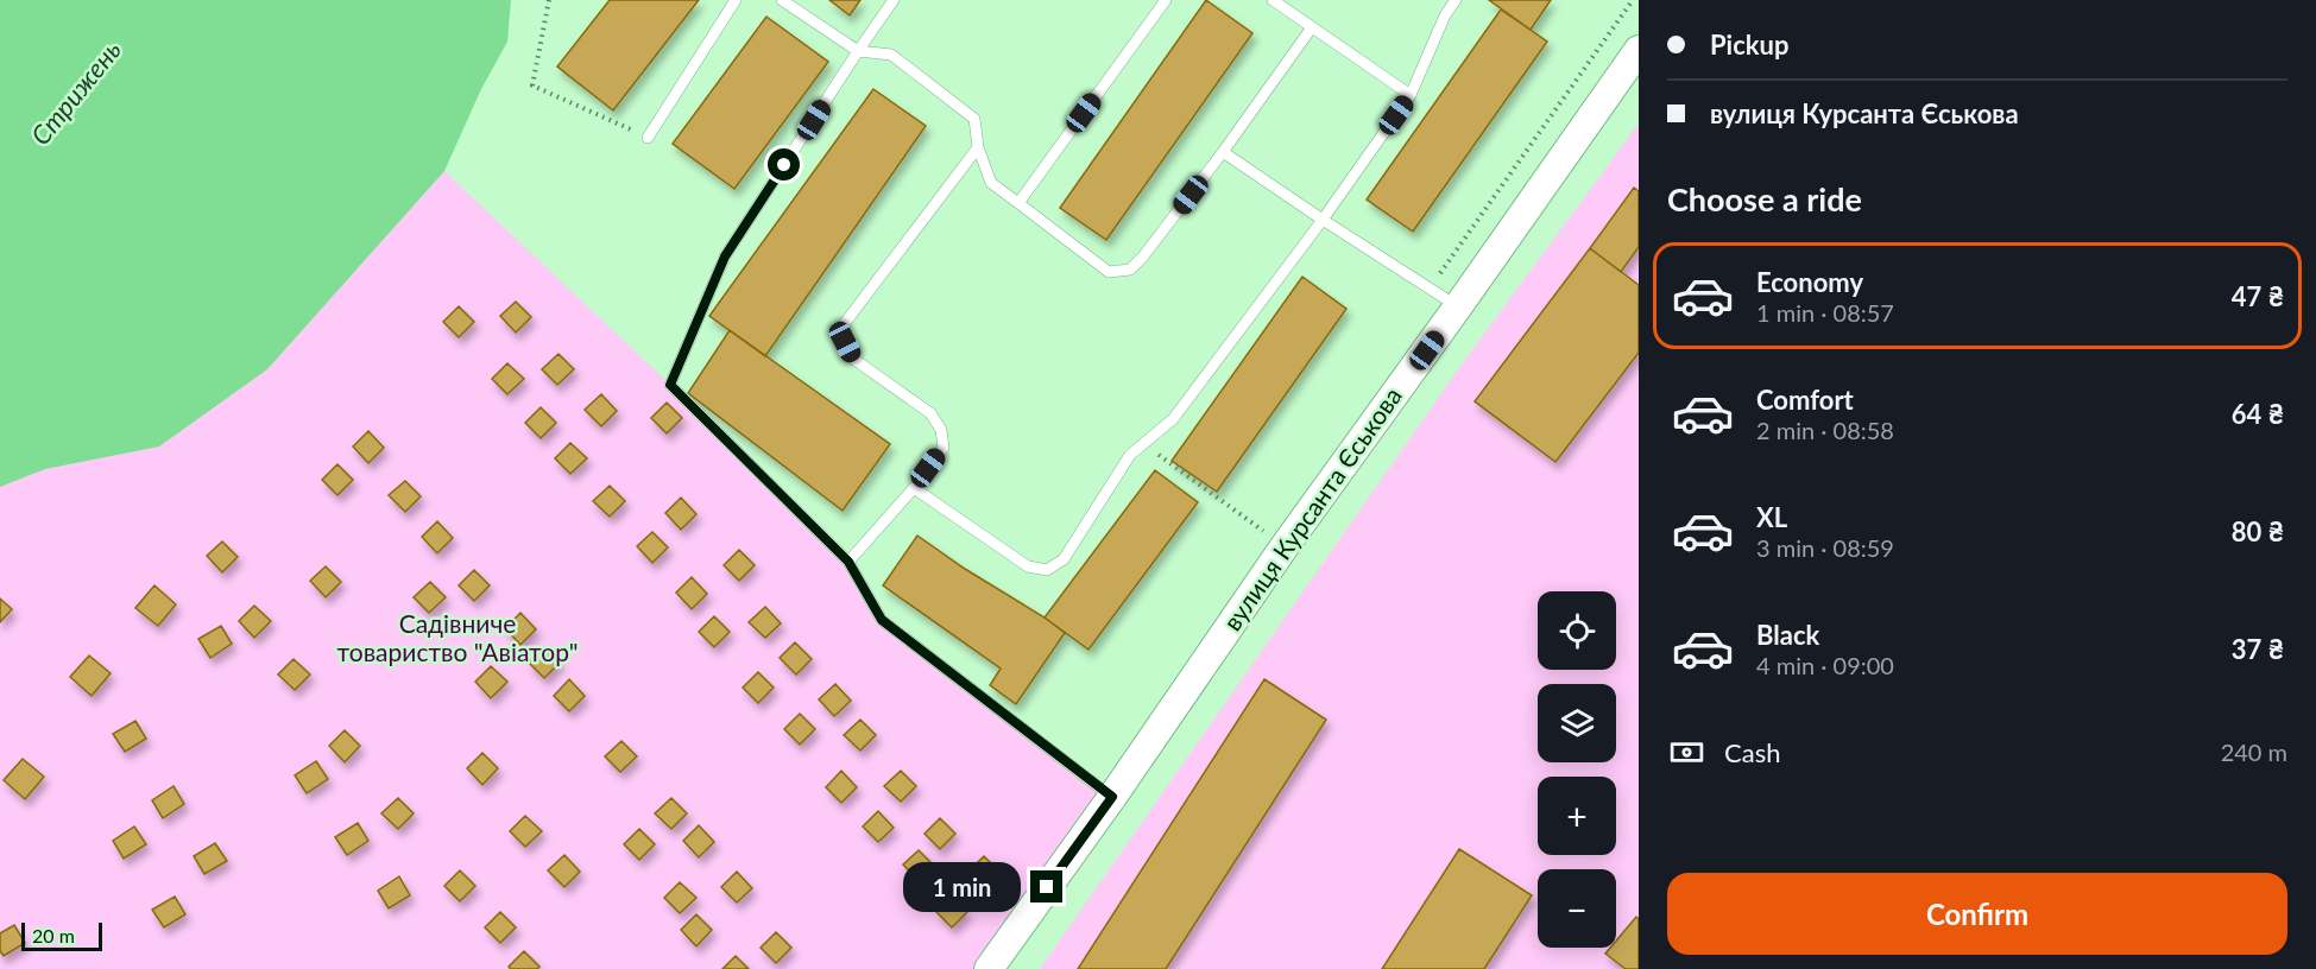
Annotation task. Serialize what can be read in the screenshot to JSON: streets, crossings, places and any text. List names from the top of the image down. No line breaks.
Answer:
{"streets":{"street":["вулиця Курсанта Єськова"]},"water":["Стрижень"],"parks":["Садівниче товариство \"Авіатор\""],"scale_bar":"20 m","page":{"banner":["Pickup","вулиця Курсанта Єськова"],"heading":"Choose a ride","list":[{"name":"Economy","note":"1 min · 08:57","value":"47 ₴"},{"name":"Comfort","note":"2 min · 08:58","value":"64 ₴"},{"name":"XL","note":"3 min · 08:59","value":"80 ₴"},{"name":"Black","note":"4 min · 09:00","value":"37 ₴"}],"map_buttons":["+","−"],"pay":["Cash","240 m"],"buttons":"Confirm","bubble":"1 min","scale":"20 m"}}
